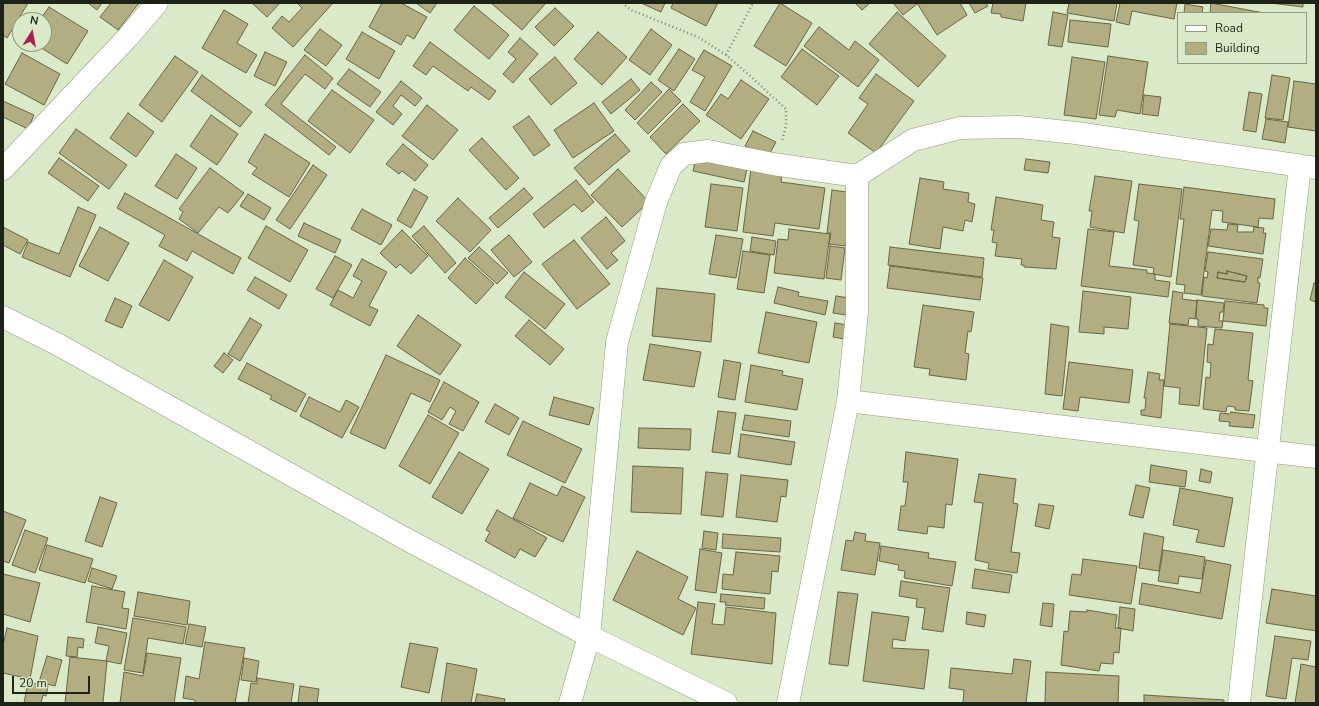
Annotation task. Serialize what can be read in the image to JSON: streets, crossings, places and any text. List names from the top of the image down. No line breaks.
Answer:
{"legend":["Road","Building"],"scale_bar":"20 m","north":"top"}
